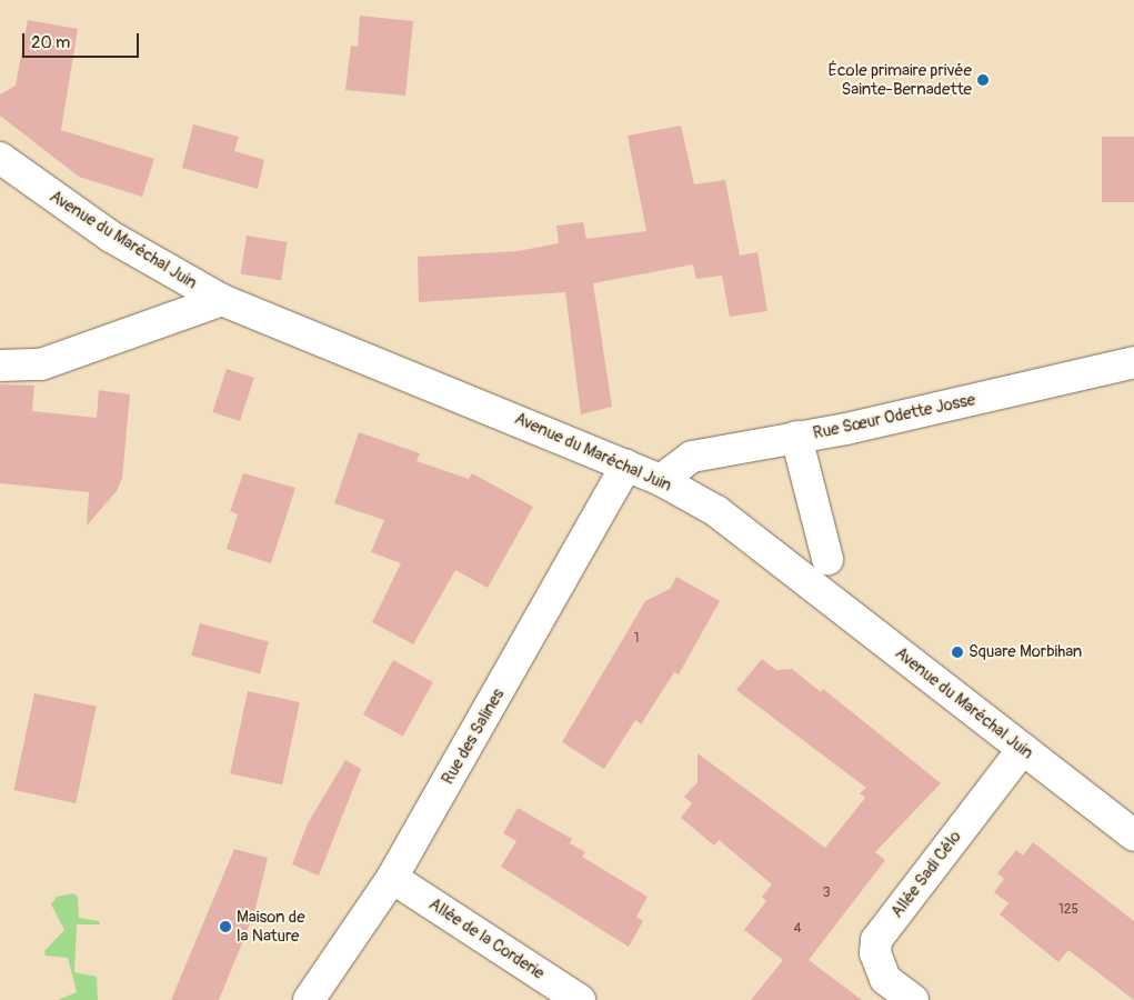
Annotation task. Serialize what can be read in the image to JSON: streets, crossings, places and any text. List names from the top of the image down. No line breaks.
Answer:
{"streets":{"street":["Avenue du Maréchal Juin","Rue Sœur Odette Josse","Rue des Salines","Allée Sadi Célo","Allée de la Corderie"]},"crossings":[["Avenue du Maréchal Juin","Rue Sœur Odette Josse"],["Avenue du Maréchal Juin","Rue des Salines"],["Avenue du Maréchal Juin","Allée Sadi Célo"],["Rue des Salines","Allée de la Corderie"]],"places":["École primaire privée Sainte-Bernadette","Square Morbihan","Maison de la Nature"],"house_numbers":["1","3","125","4"],"scale_bar":"20 m"}
